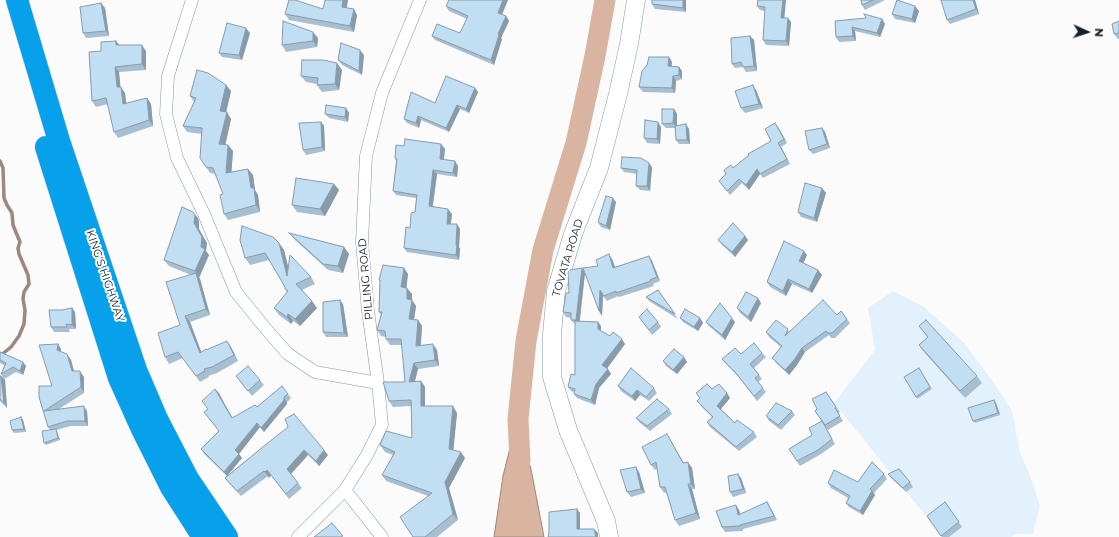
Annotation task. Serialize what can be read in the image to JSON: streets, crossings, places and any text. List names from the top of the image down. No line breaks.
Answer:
{"streets":{"highway":["KING'S HIGHWAY"],"street":["TOVATA ROAD","PILLING ROAD"]},"north":"right"}
